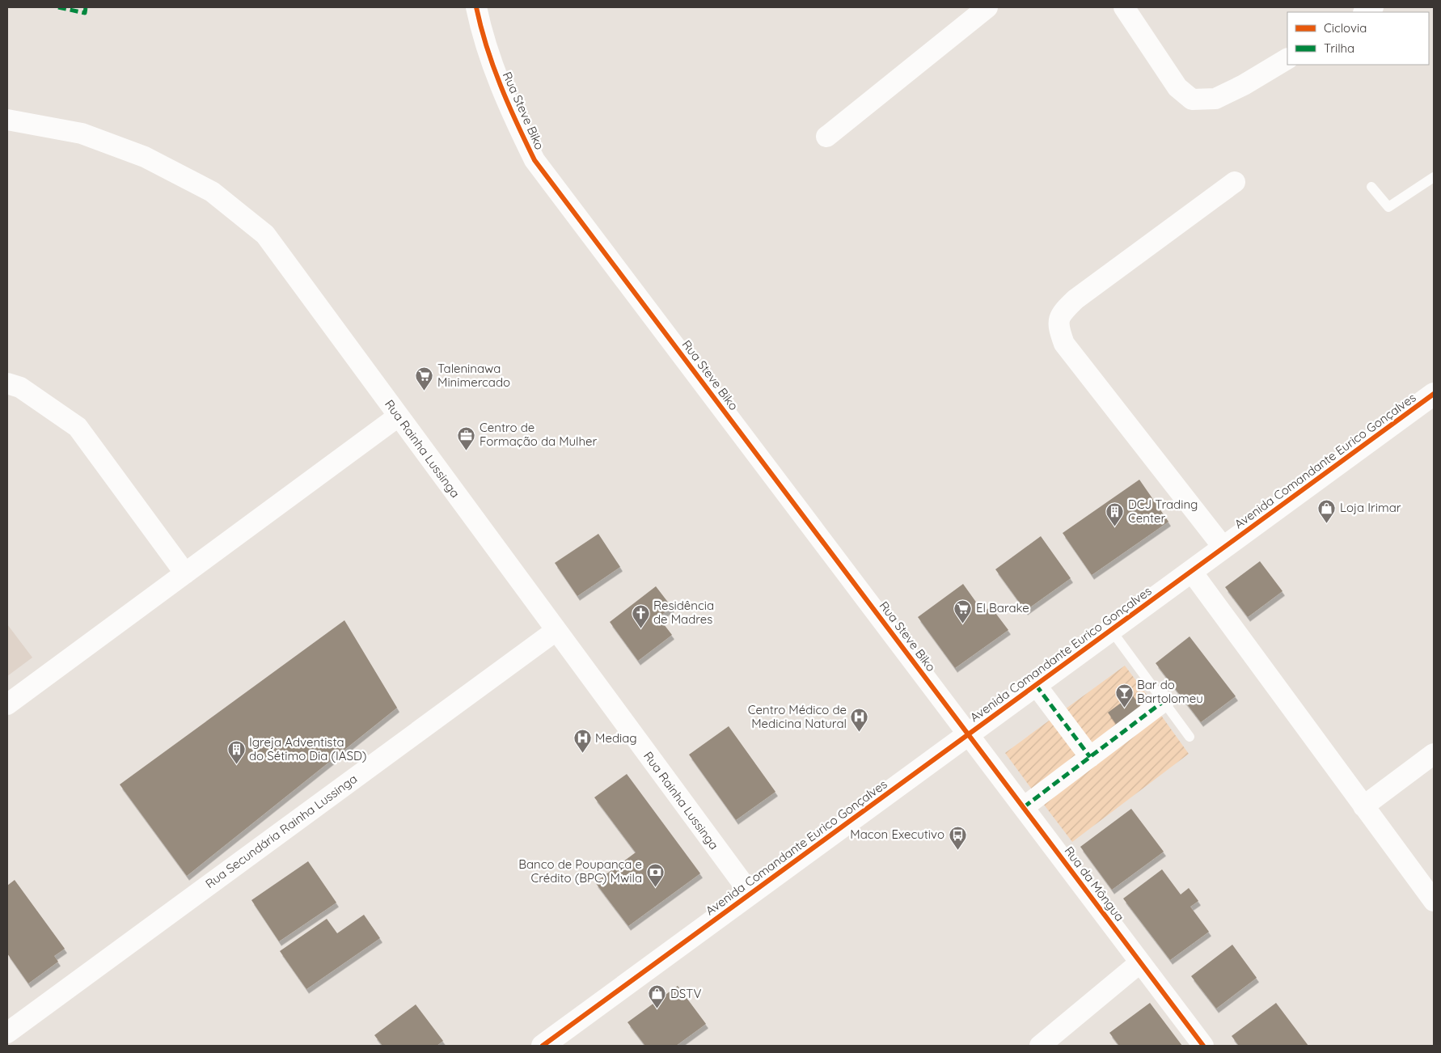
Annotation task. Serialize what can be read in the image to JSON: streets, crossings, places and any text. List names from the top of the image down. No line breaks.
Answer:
{"streets":{"main road":["Avenida Comandante Eurico Gonçalves"],"street":["Rua Steve Biko","Rua Rainha Lussinga","Rua Secundária Rainha Lussinga","Rua da Môngua"]},"crossings":[["Rua Steve Biko","Avenida Comandante Eurico Gonçalves"],["Rua Steve Biko","Rua da Môngua"],["Rua Rainha Lussinga","Avenida Comandante Eurico Gonçalves"],["Rua Rainha Lussinga","Rua Secundária Rainha Lussinga"],["Avenida Comandante Eurico Gonçalves","Rua da Môngua"]],"places":{"supermarket":["Taleninawa Minimercado","El Barake"],"office":["Centro de Formação da Mulher"],"shop":["Loja Irimar","DSTV"],"building":["DCJ Trading Center","Igreja Adventista do Sétimo Dia (IASD)"],"church":["Residência de Madres"],"bar":["Bar do Bartolomeu"],"hospital":["Centro Médico de Medicina Natural","Mediag"],"bus stop":["Macon Executivo"],"bank":["Banco de Poupança e Crédito (BPC) Mwila"]},"legend":["Ciclovia","Trilha"]}
